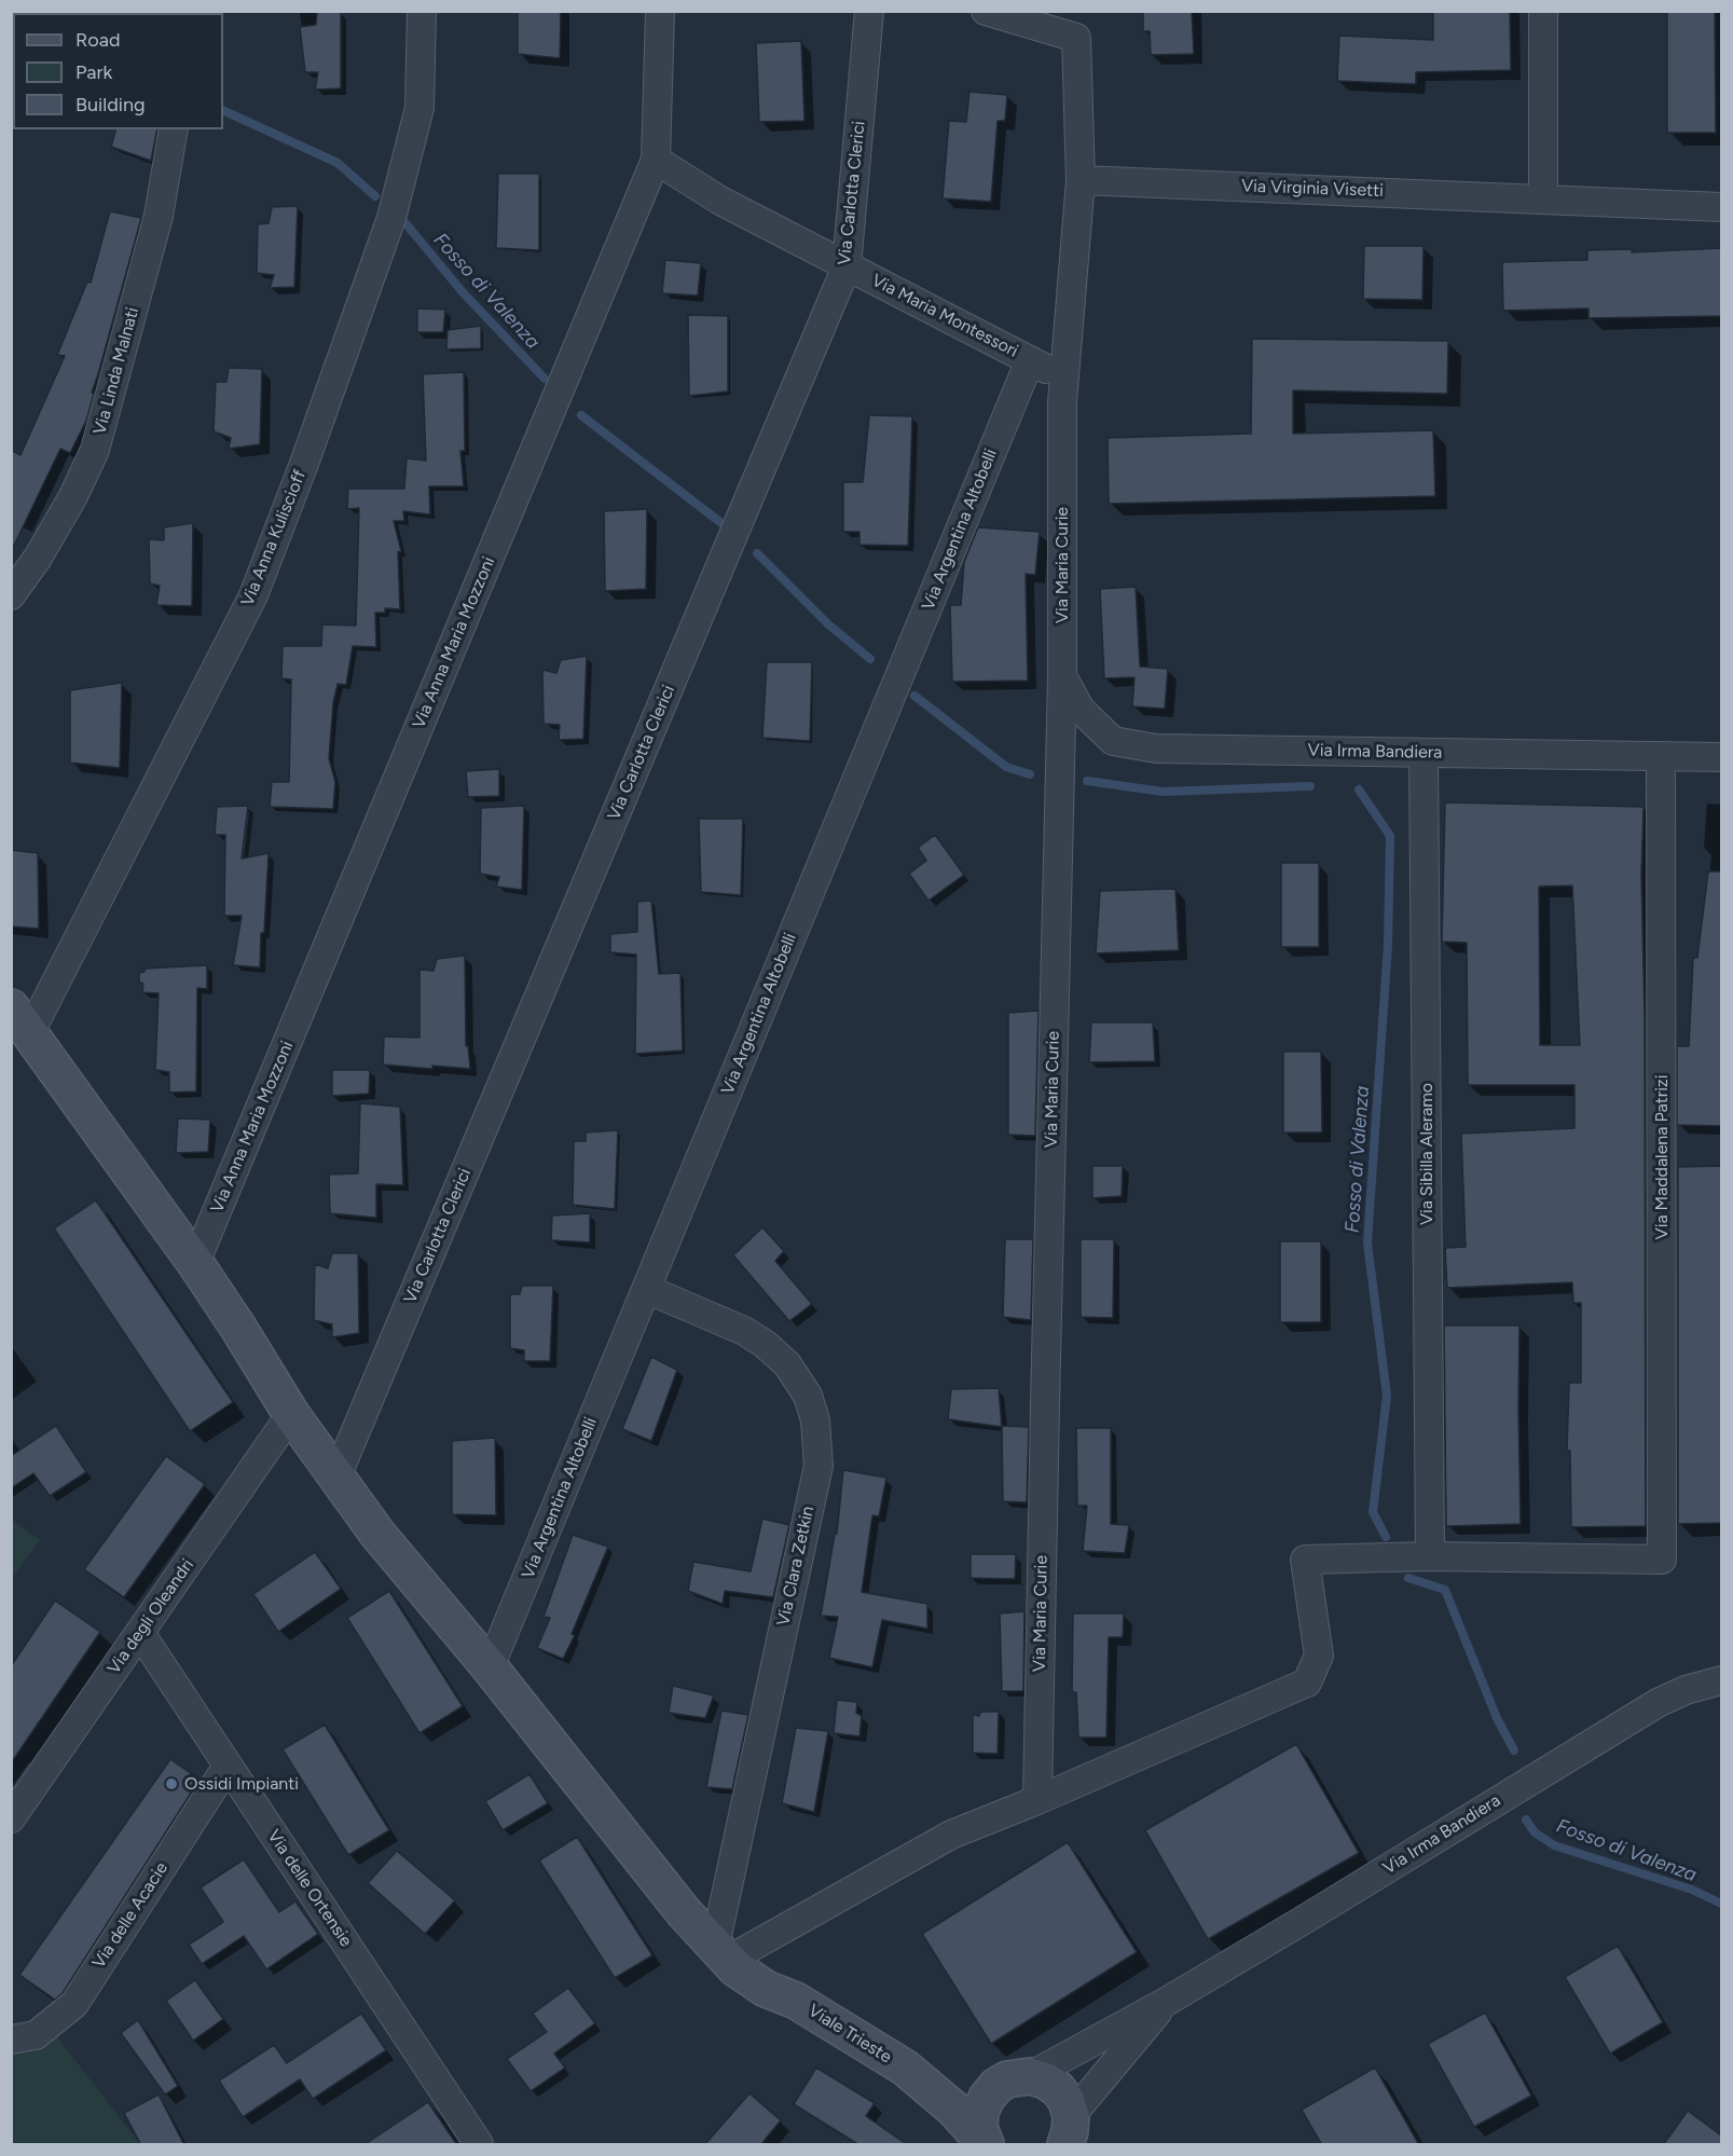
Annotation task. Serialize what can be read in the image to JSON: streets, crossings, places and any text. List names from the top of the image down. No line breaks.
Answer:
{"streets":{"street":["Via Virginia Visetti","Via Carlotta Clerici","Via Maria Montessori","Via Linda Malnati","Via Argentina Altobelli","Via Anna Kuliscioff","Via Maria Curie","Via Anna Maria Mozzoni","Via Irma Bandiera","Via Sibilla Aleramo","Via Maddalena Patrizi","Via Clara Zetkin","Via degli Oleandri","Via delle Ortensie","Via delle Acacie","Viale Trieste"]},"crossings":[["Via Carlotta Clerici","Via Maria Montessori"],["Via Maria Montessori","Via Argentina Altobelli"],["Via Maria Montessori","Via Maria Curie"],["Via Maria Montessori","Via Anna Maria Mozzoni"],["Via Argentina Altobelli","Via Clara Zetkin"],["Via Maria Curie","Via Irma Bandiera"],["Via Irma Bandiera","Via Sibilla Aleramo"],["Via Irma Bandiera","Via Maddalena Patrizi"],["Via Irma Bandiera","Viale Trieste"],["Via Sibilla Aleramo","Via Maddalena Patrizi"],["Via Clara Zetkin","Viale Trieste"],["Via degli Oleandri","Via delle Ortensie"],["Via delle Ortensie","Via delle Acacie"]],"water":["Fosso di Valenza"],"places":["Ossidi Impianti"],"legend":["Road","Park","Building"]}
